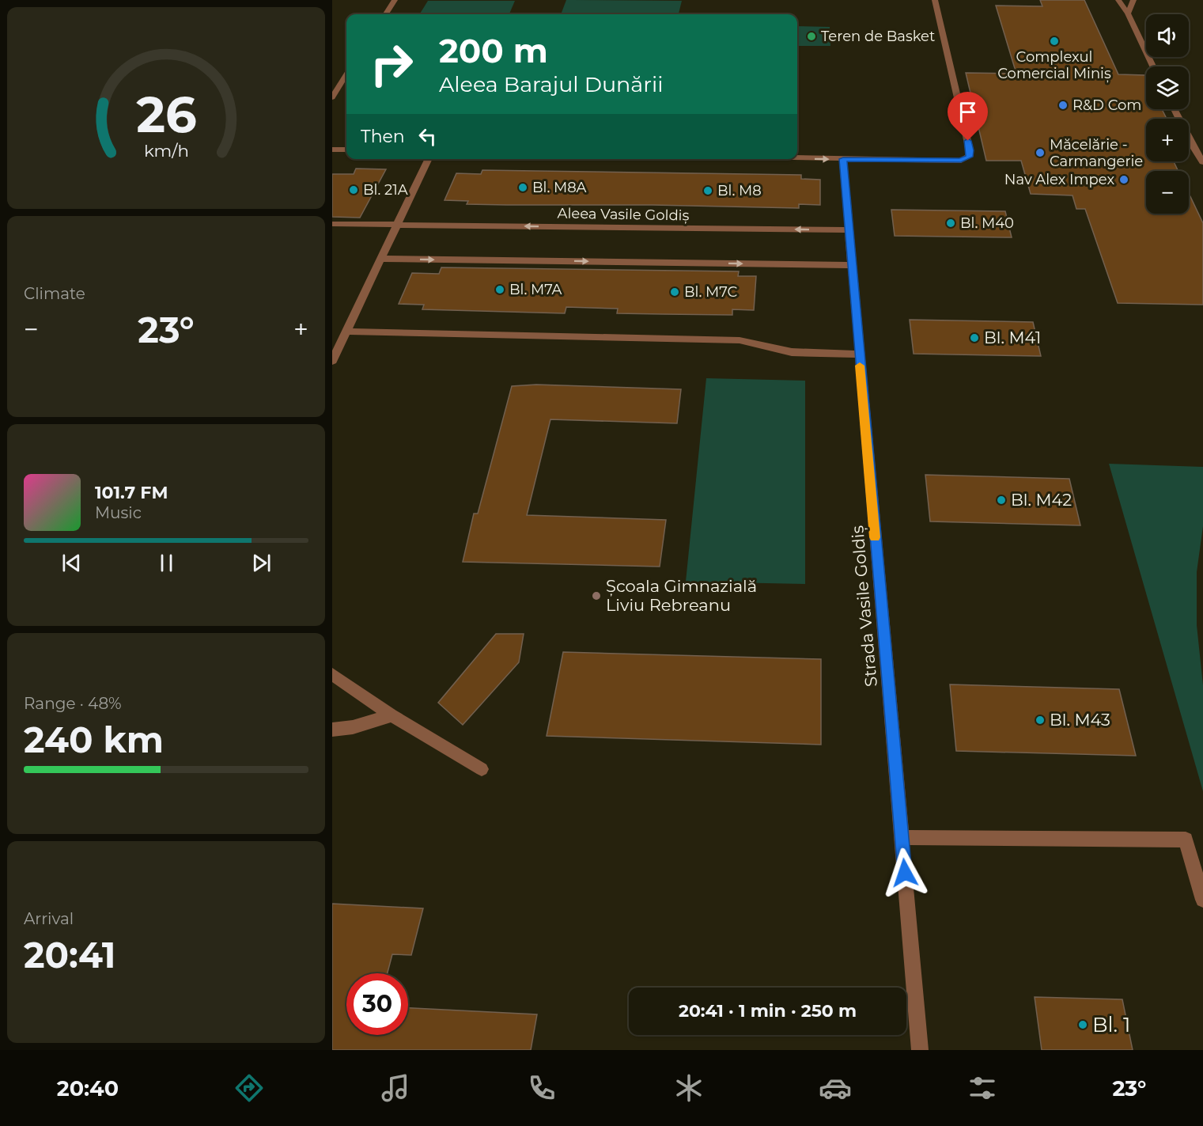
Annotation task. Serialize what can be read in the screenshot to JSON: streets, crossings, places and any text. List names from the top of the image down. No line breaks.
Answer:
{"streets":{"street":["Aleea Vasile Goldiș","Strada Vasile Goldiș"]},"crossings":[["Aleea Vasile Goldiș","Strada Vasile Goldiș"]],"places":["Teren de Basket","Complexul Comercial Miniș","R&D Com","Măcelărie - Carmangerie","Nav Alex Impex","Bl. M8A","Bl. 21A","Bl. M8","Bl. M40","Bl. M7A","Bl. M7C","Bl. M41","Bl. M42","Școala Gimnazială Liviu Rebreanu","Bl. M43","Bl. 1"],"page":{"map_buttons":["+","−"],"turn":["200 m","Aleea Barajul Dunării"],"then":"Then","tile":["Climate",["Range · 48%","240 km"],["Arrival","20:41"]],"heat":["−","23°","+"],"song":["101.7 FM","Music"],"limit":"30","trip":"20:41 · 1 min · 250 m","tabs":["20:40","23°"],"gauge":["26","km/h"]}}
